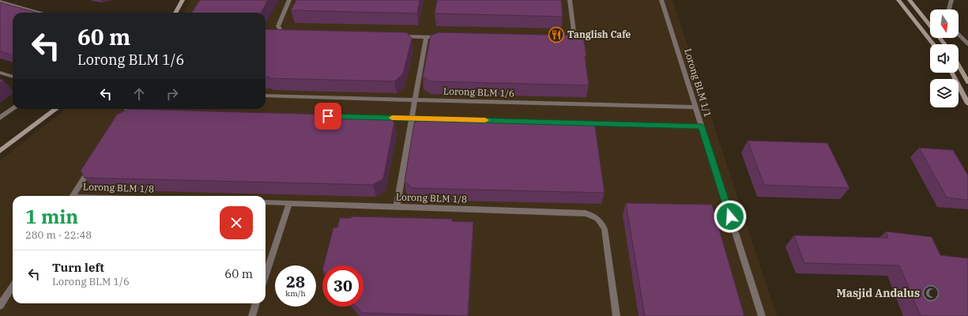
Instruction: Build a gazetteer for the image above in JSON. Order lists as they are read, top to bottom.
{
  "streets": {
    "street": ["Lorong BLM 1/1", "Lorong BLM 1/6", "Lorong BLM 1/8"]
  },
  "crossings": [
    ["Lorong BLM 1/1", "Lorong BLM 1/6"]
  ],
  "places": {
    "restaurant": ["Tanglish Cafe"],
    "mosque": ["Masjid Andalus"]
  },
  "north": "bottom",
  "page": {
    "turn": ["60 m", "Lorong BLM 1/6"],
    "heading": ["1 min", "280 m · 22:48"],
    "list": [
      {
        "name": "Turn left",
        "note": "Lorong BLM 1/6",
        "value": "60 m"
      }
    ],
    "speed": "28 km/h",
    "limit": "30"
  }
}
